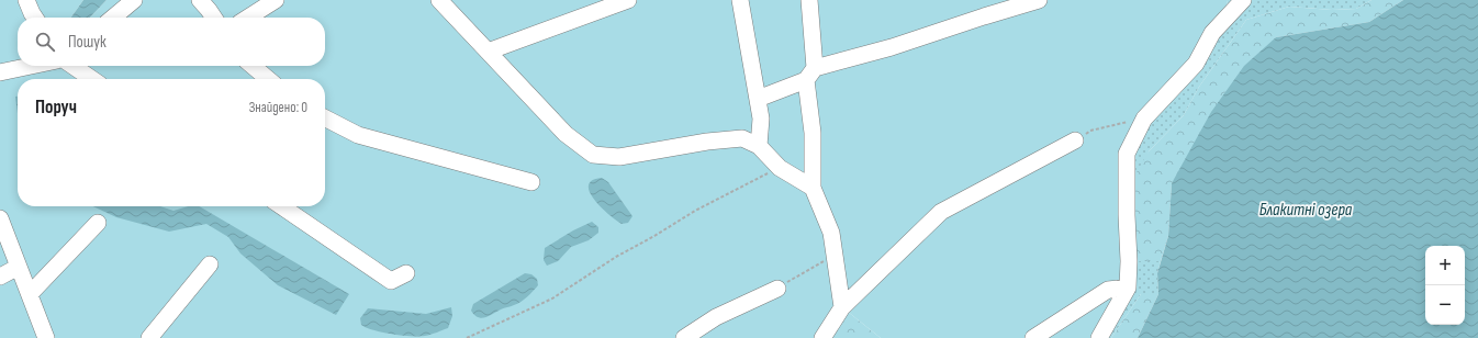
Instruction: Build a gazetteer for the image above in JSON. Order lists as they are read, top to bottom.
{
  "water": ["Блакитні озера"],
  "page": {
    "search": "Пошук",
    "heading": ["Поруч", "Знайдено: 0"],
    "map_buttons": ["+", "−"]
  }
}
